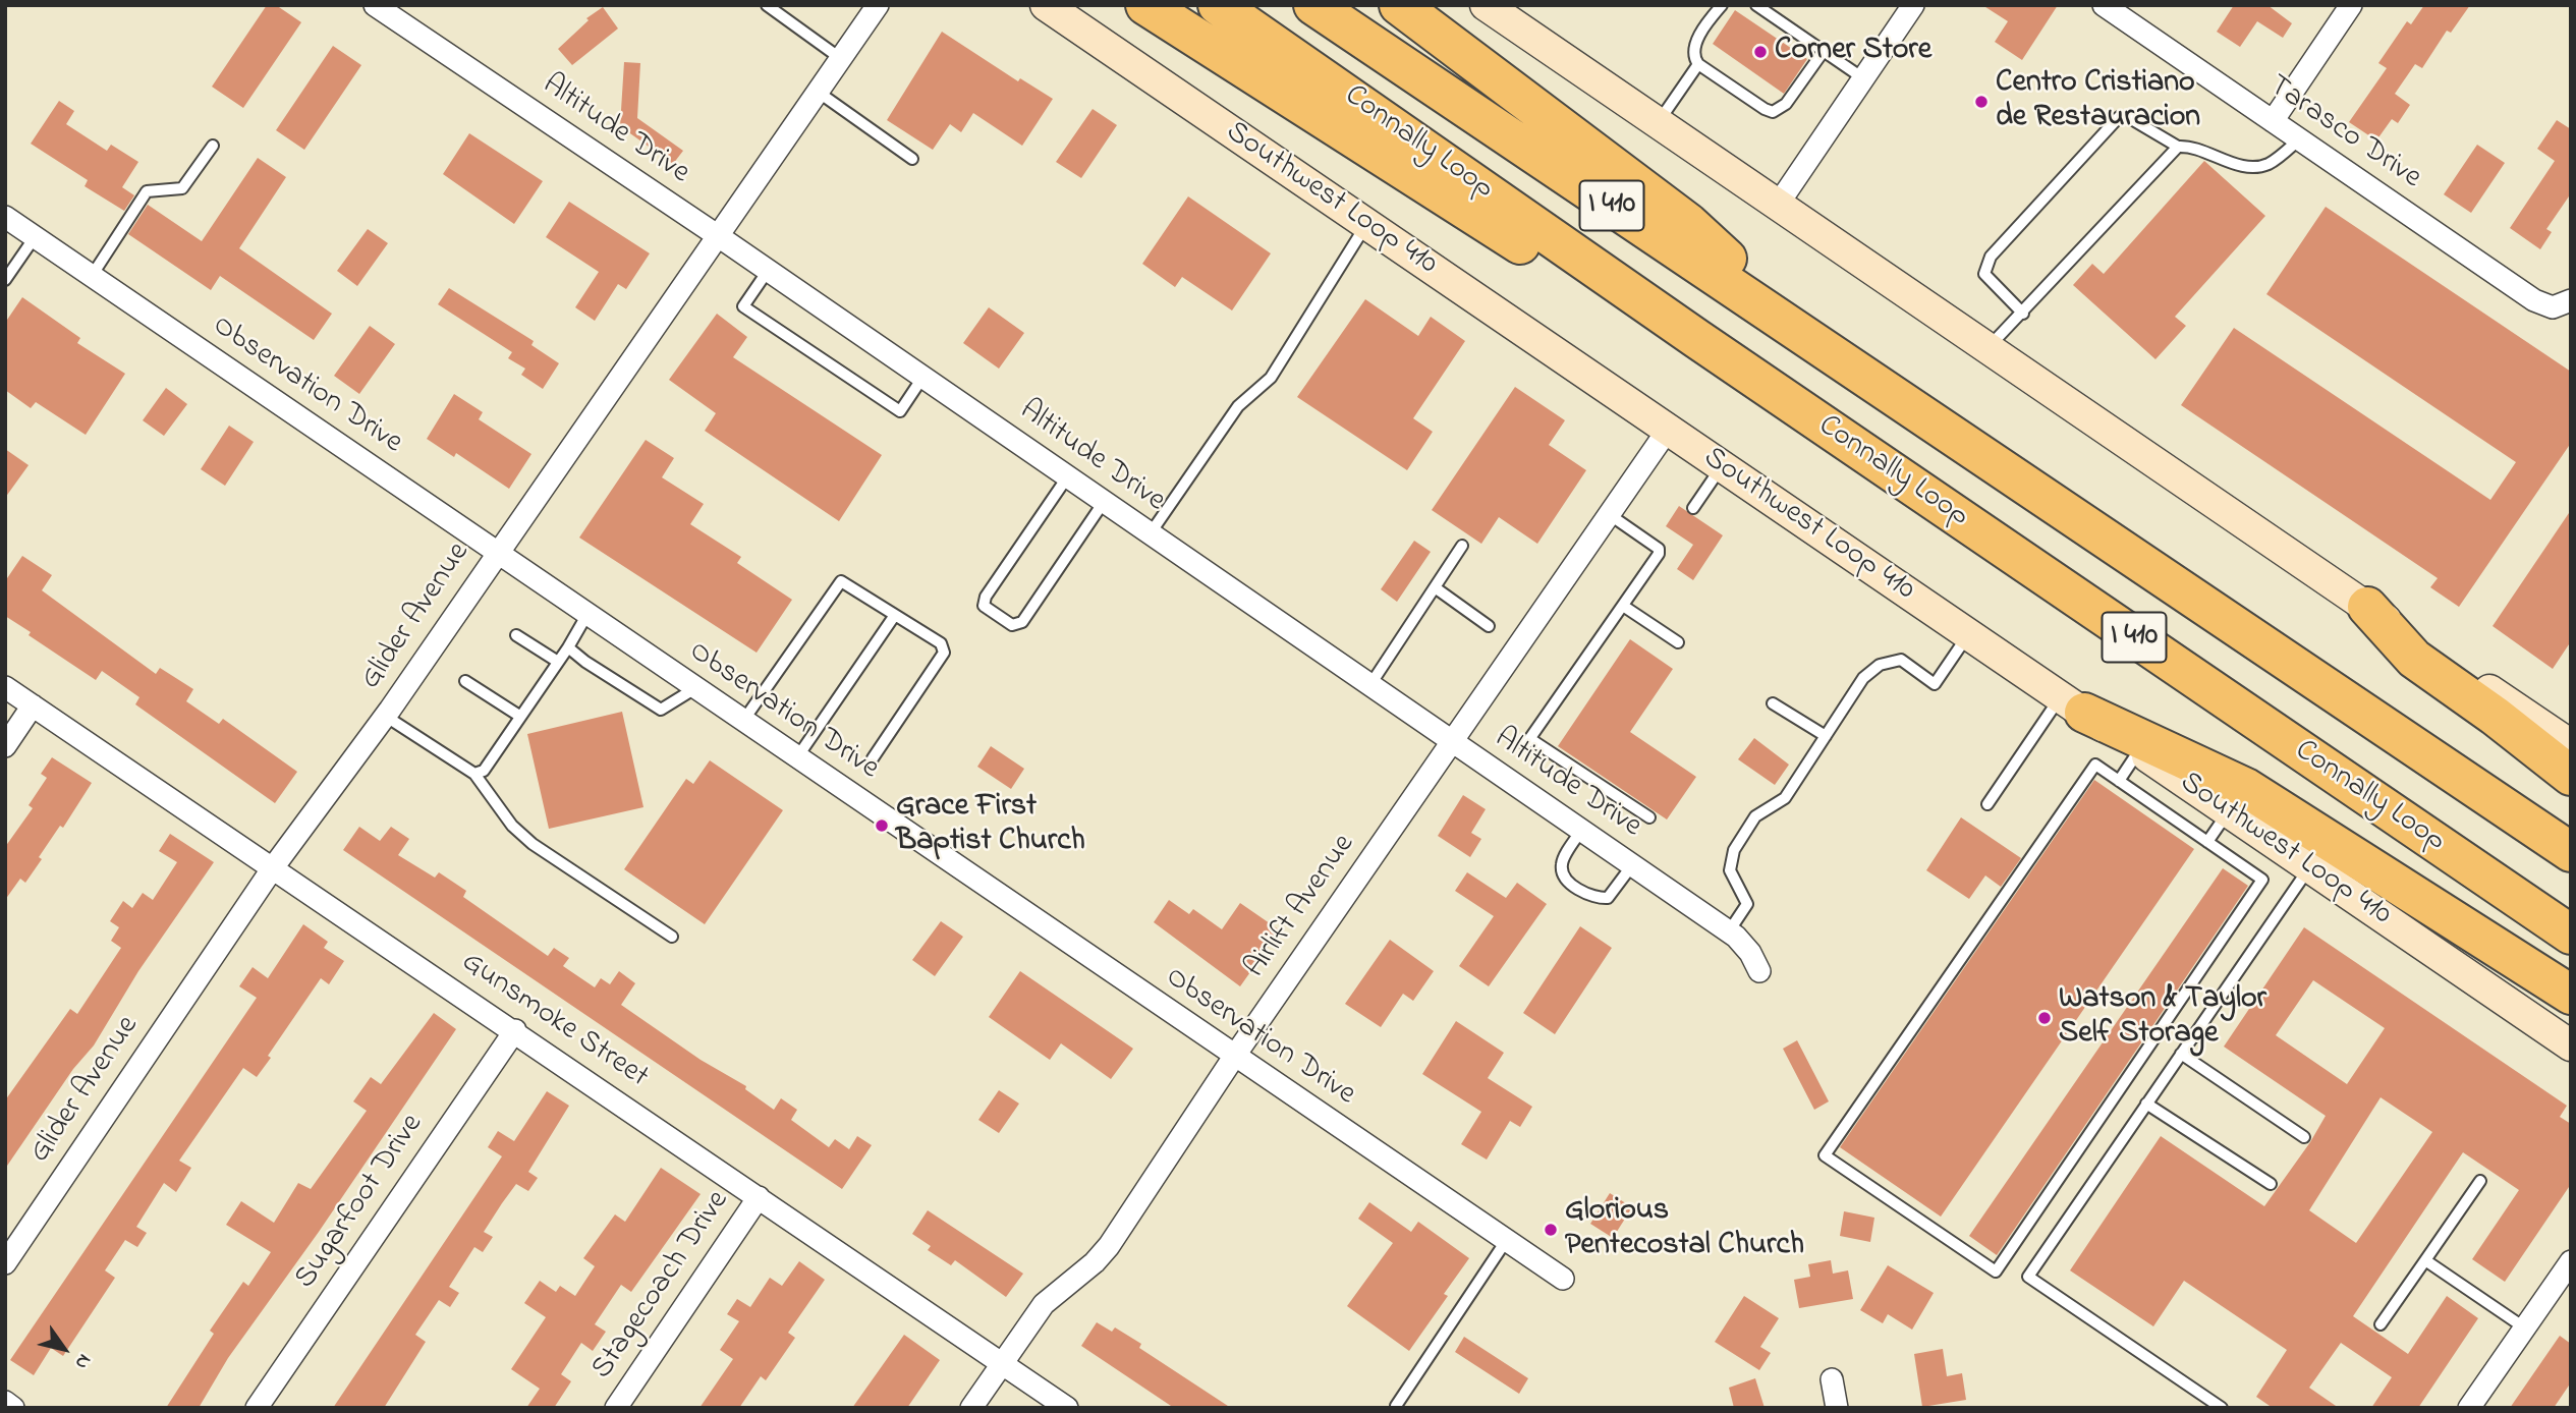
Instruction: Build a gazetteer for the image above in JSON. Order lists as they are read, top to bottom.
{
  "streets": {
    "highway": ["Connally Loop", "I 410"],
    "main road": ["Southwest Loop 410"],
    "street": [
      "Altitude Drive",
      "Tarasco Drive",
      "Observation Drive",
      "Glider Avenue",
      "Airlift Avenue",
      "Gunsmoke Street",
      "Sugarfoot Drive",
      "Stagecoach Drive"
    ]
  },
  "crossings": [
    ["Altitude Drive", "Glider Avenue"],
    ["Altitude Drive", "Airlift Avenue"],
    ["Southwest Loop 410", "Airlift Avenue"],
    ["Observation Drive", "Glider Avenue"],
    ["Observation Drive", "Airlift Avenue"],
    ["Glider Avenue", "Gunsmoke Street"],
    ["Airlift Avenue", "Gunsmoke Street"],
    ["Gunsmoke Street", "Sugarfoot Drive"],
    ["Gunsmoke Street", "Stagecoach Drive"]
  ],
  "places": [
    "Corner Store",
    "Centro Cristiano de Restauracion",
    "Grace First Baptist Church",
    "Watson & Taylor Self Storage",
    "Glorious Pentecostal Church"
  ],
  "north": "bottom right"
}
